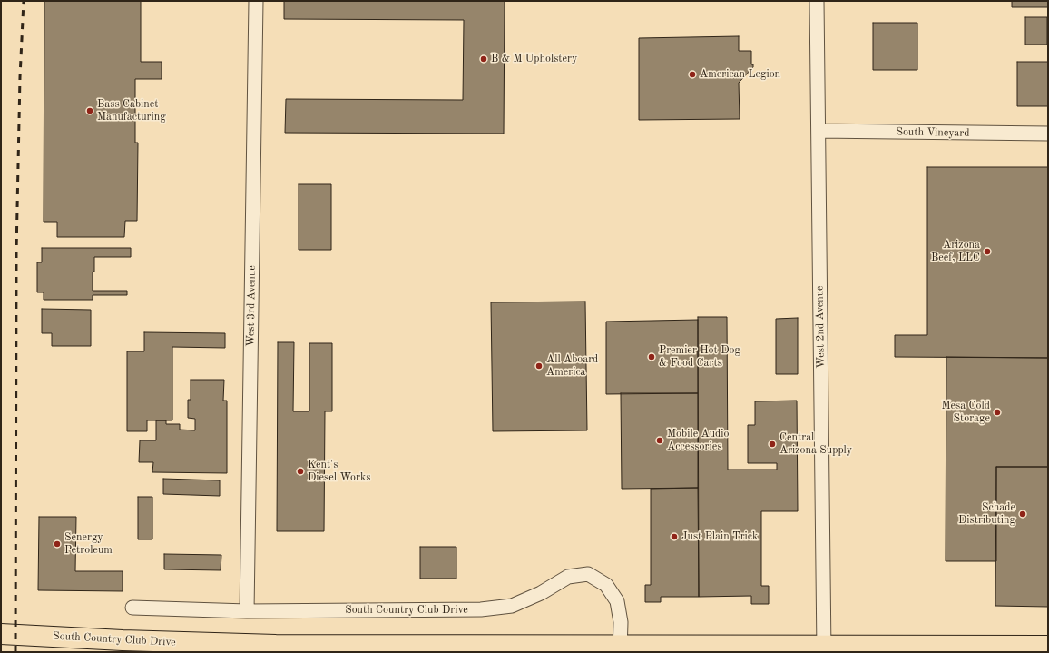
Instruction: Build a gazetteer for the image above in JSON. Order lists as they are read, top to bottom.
{
  "streets": {
    "main road": ["South Country Club Drive"],
    "street": ["South Vineyard", "West 3rd Avenue", "West 2nd Avenue"]
  },
  "crossings": [
    ["South Vineyard", "West 2nd Avenue"],
    ["West 3rd Avenue", "South Country Club Drive"],
    ["West 2nd Avenue", "South Country Club Drive"]
  ],
  "places": [
    "B & M Upholstery",
    "American Legion",
    "Bass Cabinet Manufacturing",
    "Arizona Beef, LLC",
    "Premier Hot Dog & Food Carts",
    "All Aboard America",
    "Mesa Cold Storage",
    "Mobile Audio Accessories",
    "Central Arizona Supply",
    "Kent's Diesel Works",
    "Schade Distributing",
    "Just Plain Trick",
    "Senergy Petroleum"
  ]
}
